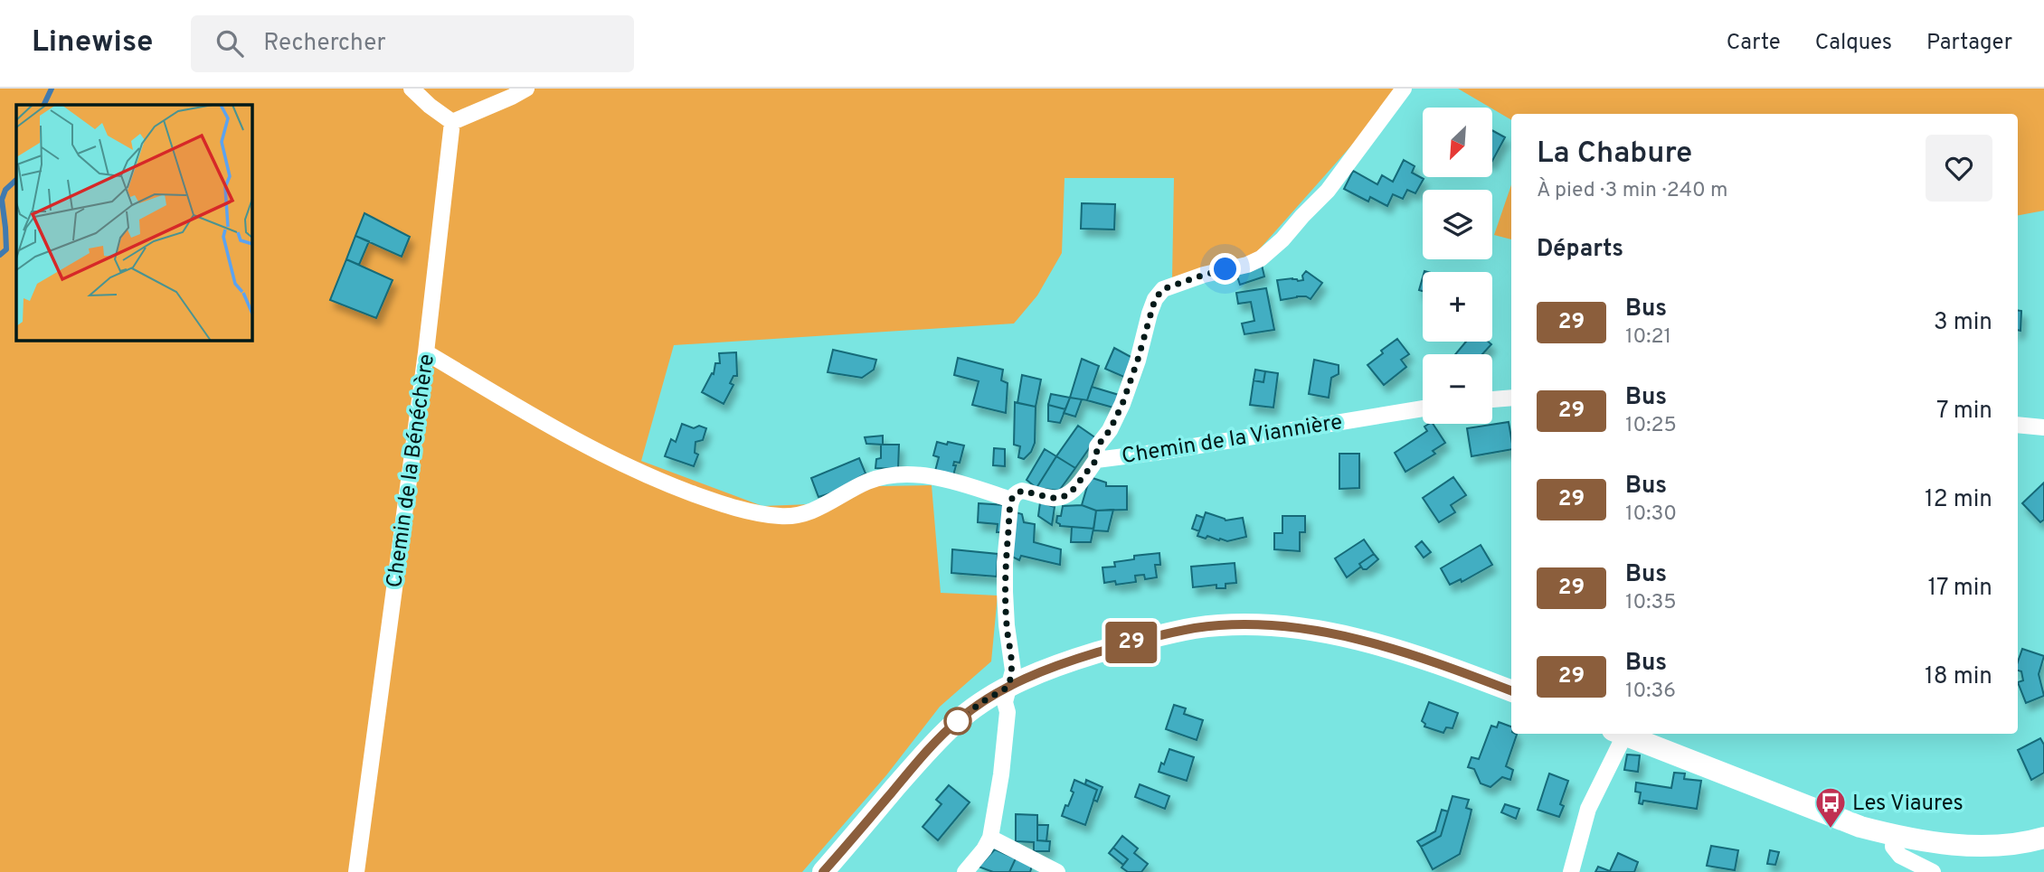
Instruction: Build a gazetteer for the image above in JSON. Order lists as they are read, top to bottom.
{
  "streets": {
    "street": ["Chemin de la Viannière", "Chemin de la Bénéchère"]
  },
  "places": {
    "bus stop": ["Les Viaures"]
  },
  "lines": ["bus line 29"],
  "north": "bottom left",
  "page": {
    "header": "Linewise",
    "search": "Rechercher",
    "nav": ["Carte", "Calques", "Partager"],
    "on_map": "29",
    "map_buttons": ["+", "−"],
    "heading": [
      ["La Chabure", "À pied · 3 min · 240 m"],
      "Départs"
    ],
    "list": [
      {
        "mark": "29",
        "name": "Bus",
        "note": "10:21",
        "value": "3 min"
      },
      {
        "mark": "29",
        "name": "Bus",
        "note": "10:25",
        "value": "7 min"
      },
      {
        "mark": "29",
        "name": "Bus",
        "note": "10:30",
        "value": "12 min"
      },
      {
        "mark": "29",
        "name": "Bus",
        "note": "10:35",
        "value": "17 min"
      },
      {
        "mark": "29",
        "name": "Bus",
        "note": "10:36",
        "value": "18 min"
      }
    ]
  }
}
